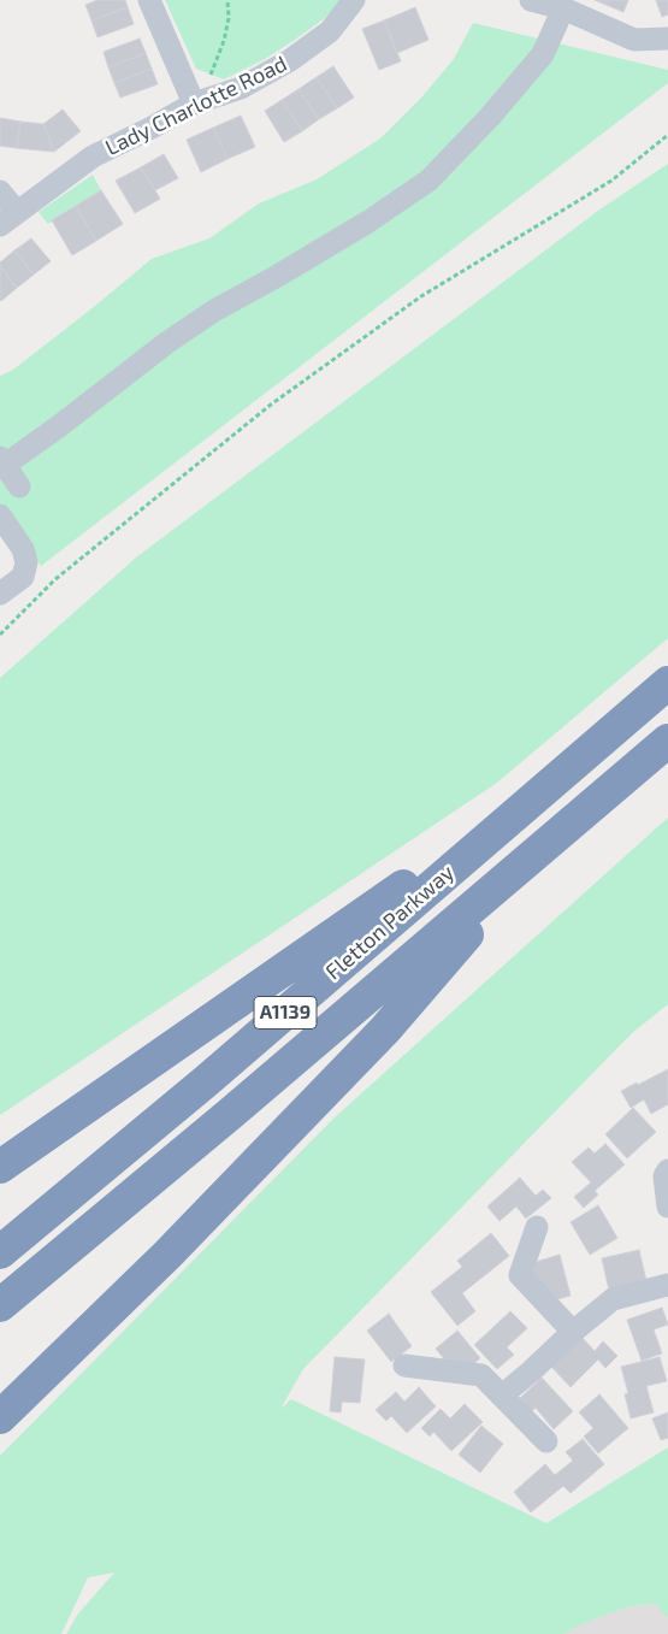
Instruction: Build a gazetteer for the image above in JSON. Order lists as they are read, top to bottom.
{
  "streets": {
    "highway": ["Fletton Parkway", "A1139"],
    "street": ["Lady Charlotte Road"]
  }
}
